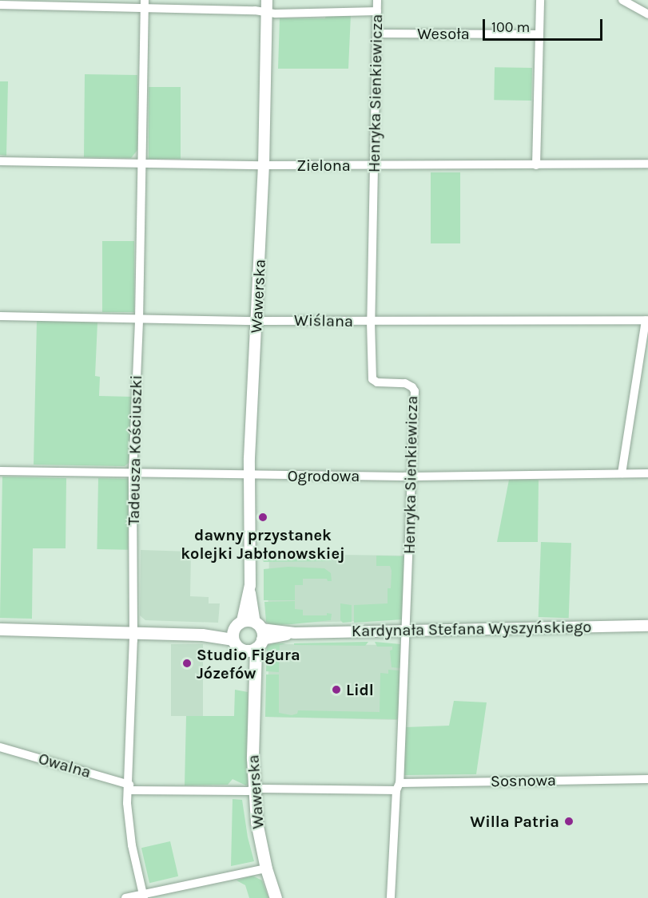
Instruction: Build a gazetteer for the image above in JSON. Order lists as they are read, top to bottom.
{
  "streets": {
    "main road": ["Wawerska"],
    "street": [
      "Wesoła",
      "Henryka Sienkiewicza",
      "Zielona",
      "Wiślana",
      "Tadeusza Kościuszki",
      "Ogrodowa",
      "Kardynała Stefana Wyszyńskiego",
      "Owalna",
      "Sosnowa"
    ]
  },
  "crossings": [
    ["Wesoła", "Henryka Sienkiewicza"],
    ["Henryka Sienkiewicza", "Zielona"],
    ["Henryka Sienkiewicza", "Wiślana"],
    ["Henryka Sienkiewicza", "Ogrodowa"],
    ["Henryka Sienkiewicza", "Kardynała Stefana Wyszyńskiego"],
    ["Henryka Sienkiewicza", "Sosnowa"],
    ["Zielona", "Wawerska"],
    ["Zielona", "Tadeusza Kościuszki"],
    ["Wawerska", "Wiślana"],
    ["Wawerska", "Ogrodowa"],
    ["Wawerska", "Kardynała Stefana Wyszyńskiego"],
    ["Wawerska", "Owalna"],
    ["Wawerska", "Sosnowa"],
    ["Wiślana", "Tadeusza Kościuszki"],
    ["Tadeusza Kościuszki", "Ogrodowa"],
    ["Tadeusza Kościuszki", "Owalna"],
    ["Owalna", "Sosnowa"]
  ],
  "places": [
    "dawny przystanek kolejki Jabłonowskiej",
    "Studio Figura Józefów",
    "Lidl",
    "Willa Patria"
  ],
  "scale_bar": "100 m"
}
